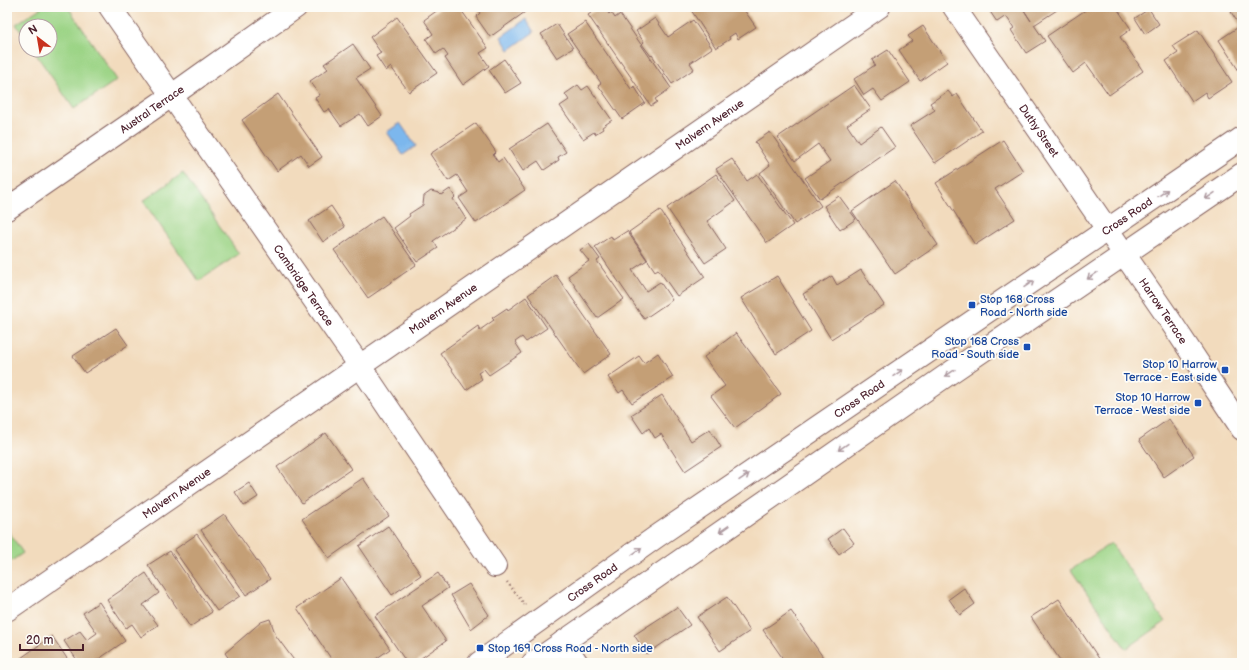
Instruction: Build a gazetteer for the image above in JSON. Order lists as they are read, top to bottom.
{
  "streets": {
    "main road": [
      "Austral Terrace",
      "Malvern Avenue",
      "Duthy Street",
      "Cross Road",
      "Cambridge Terrace",
      "Harrow Terrace"
    ]
  },
  "crossings": [
    ["Austral Terrace", "Cambridge Terrace"],
    ["Malvern Avenue", "Cambridge Terrace"],
    ["Duthy Street", "Cross Road"],
    ["Duthy Street", "Harrow Terrace"]
  ],
  "places": {
    "transit": [
      "Stop 168 Cross Road - North side",
      "Stop 168 Cross Road - South side",
      "Stop 10 Harrow Terrace - East side",
      "Stop 10 Harrow Terrace - West side",
      "Stop 169 Cross Road - North side"
    ]
  },
  "scale_bar": "20 m",
  "north": "top left"
}
